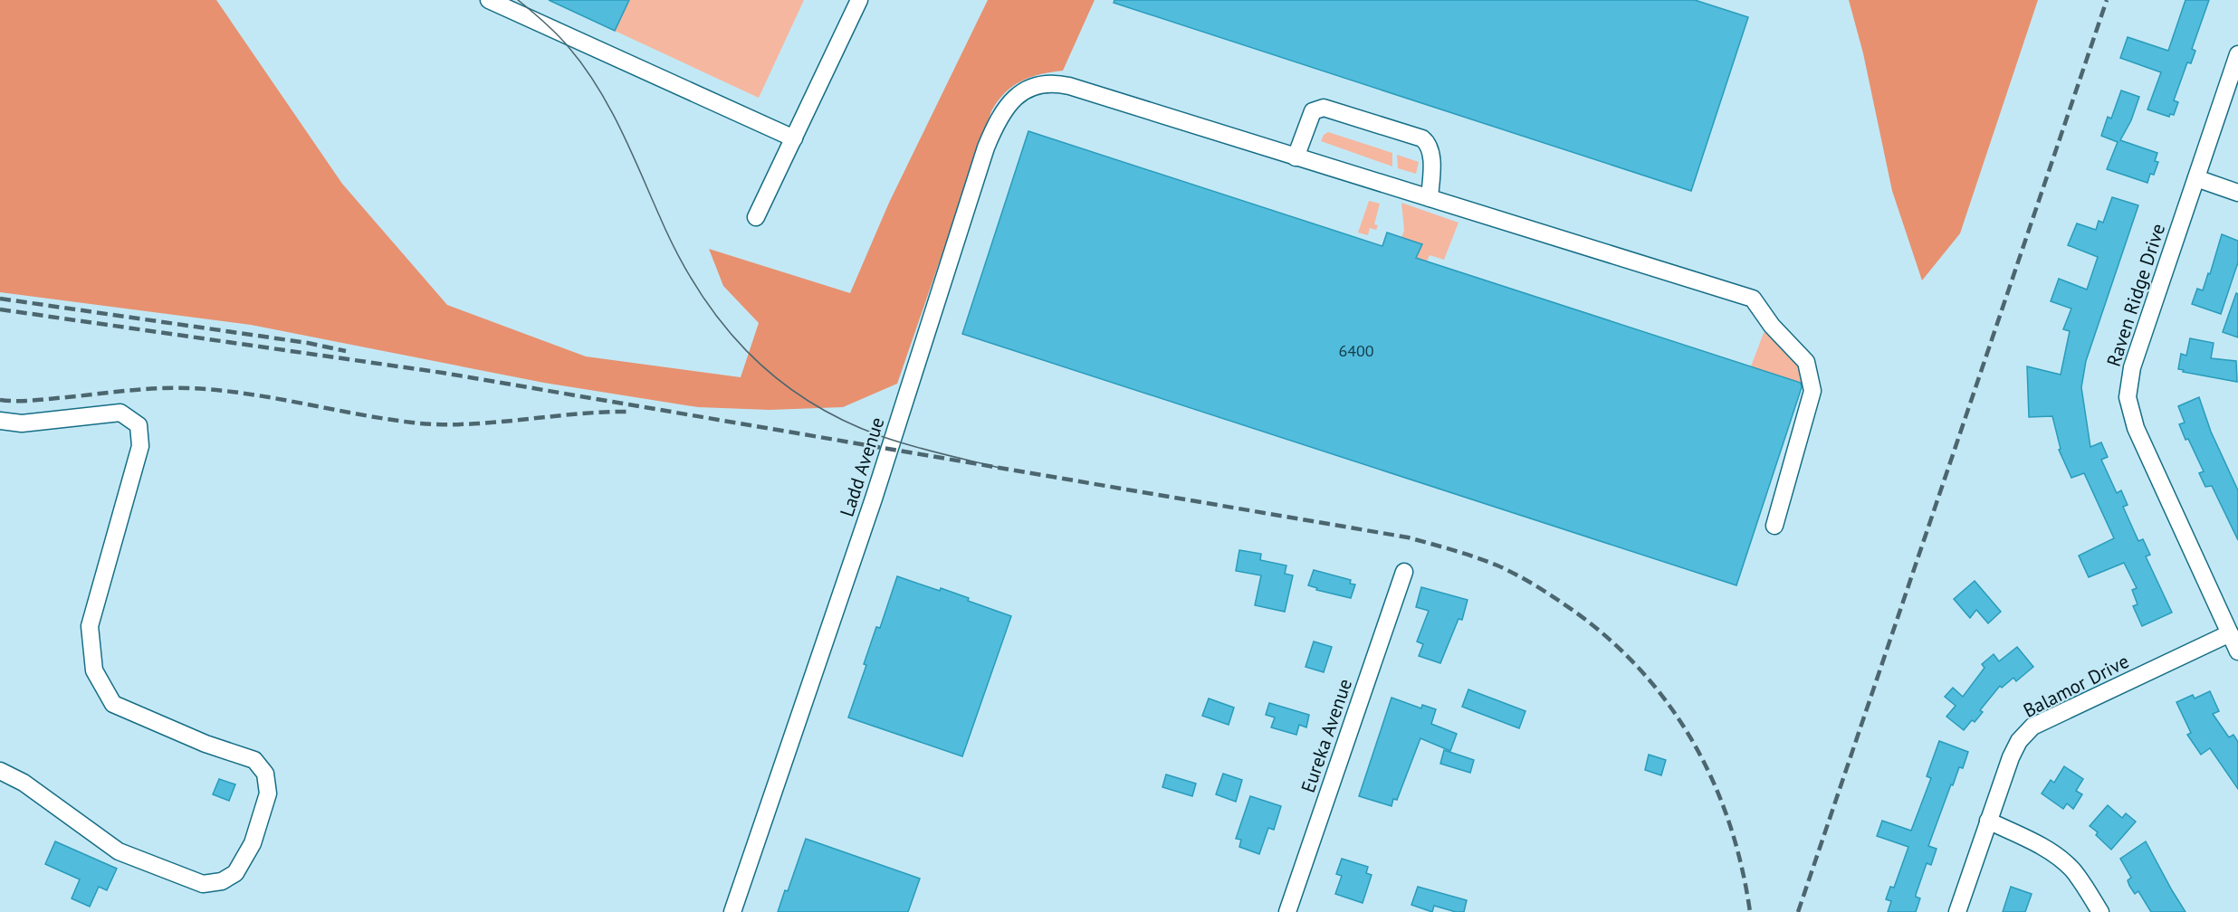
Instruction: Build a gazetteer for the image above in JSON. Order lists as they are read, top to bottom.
{
  "streets": {
    "street": [
      "Raven Ridge Drive",
      "Ladd Avenue",
      "Balamor Drive",
      "Eureka Avenue"
    ]
  },
  "crossings": [
    ["Raven Ridge Drive", "Balamor Drive"]
  ],
  "house_numbers": ["6400"]
}
